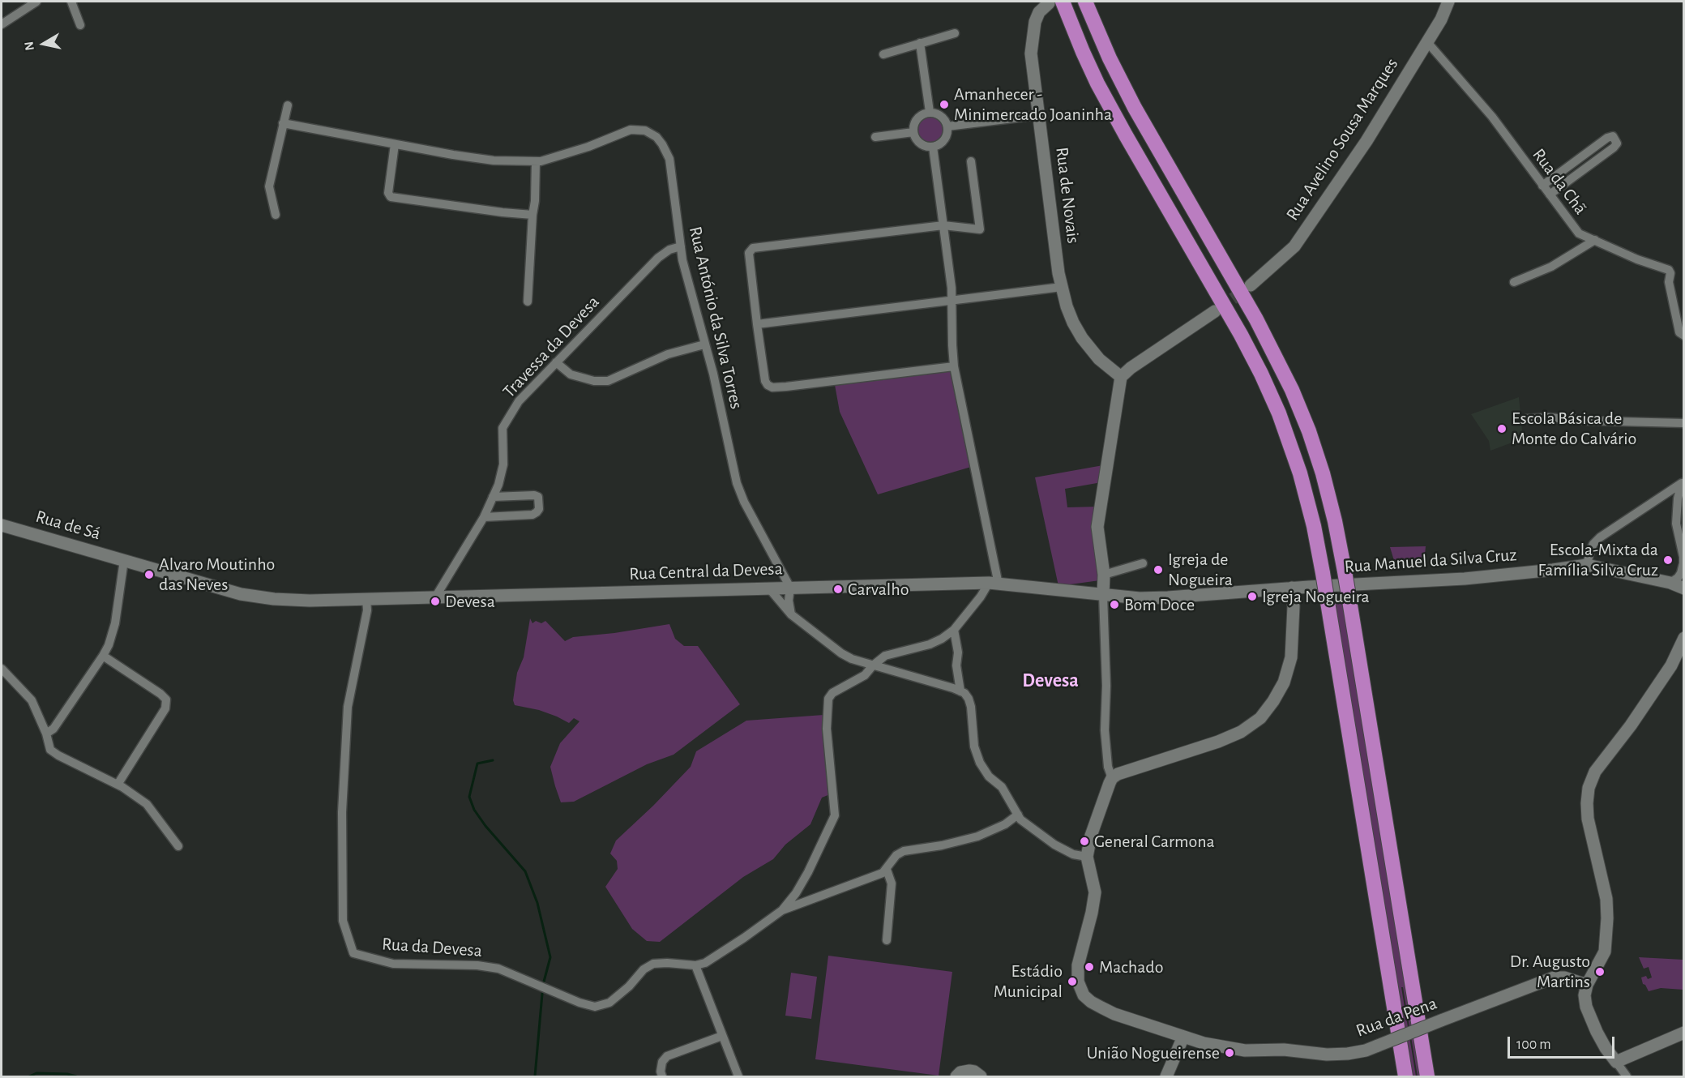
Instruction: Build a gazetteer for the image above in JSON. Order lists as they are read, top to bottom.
{
  "streets": {
    "street": [
      "Rua Avelino Sousa Marques",
      "Rua da Chã",
      "Rua de Novais",
      "Rua António da Silva Torres",
      "Travessa da Devesa",
      "Rua de Sá",
      "Rua Manuel da Silva Cruz",
      "Rua Central da Devesa",
      "Rua da Devesa",
      "Rua da Pena"
    ]
  },
  "crossings": [
    ["Rua Avelino Sousa Marques", "Rua da Chã"],
    ["Rua António da Silva Torres", "Travessa da Devesa"],
    ["Rua António da Silva Torres", "Rua Central da Devesa"],
    ["Travessa da Devesa", "Rua Central da Devesa"],
    ["Rua de Sá", "Rua Central da Devesa"],
    ["Rua Manuel da Silva Cruz", "Rua Central da Devesa"],
    ["Rua Central da Devesa", "Rua da Devesa"]
  ],
  "districts": ["Devesa"],
  "places": [
    "Amanhecer - Minimercado Joaninha",
    "Escola Básica de Monte do Calvário",
    "Escola-Mixta da Família Silva Cruz",
    "Igreja de Nogueira",
    "Alvaro Moutinho das Neves",
    "Carvalho",
    "Igreja Nogueira",
    "Devesa",
    "Bom Doce",
    "General Carmona",
    "Machado",
    "Dr. Augusto Martins",
    "Estádio Municipal",
    "União Nogueirense"
  ],
  "scale_bar": "100 m",
  "north": "left"
}
